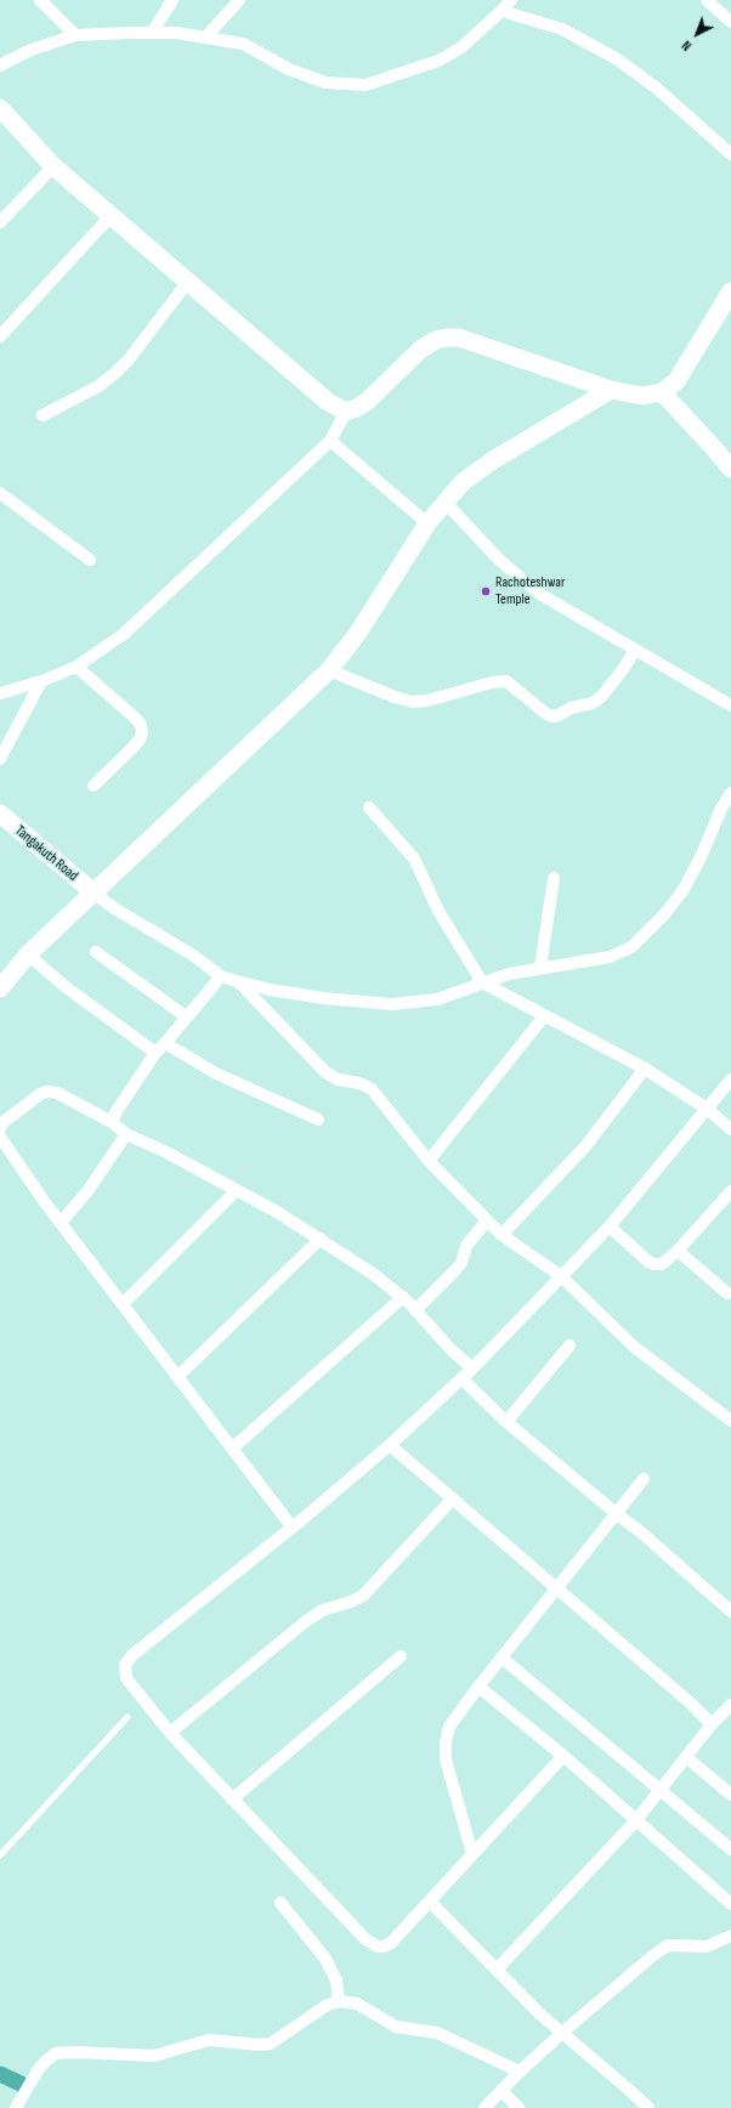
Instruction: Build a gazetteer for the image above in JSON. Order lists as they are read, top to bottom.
{
  "streets": {
    "street": ["Tangakuth Road"]
  },
  "places": ["Rachoteshwar Temple"],
  "north": "bottom left"
}
